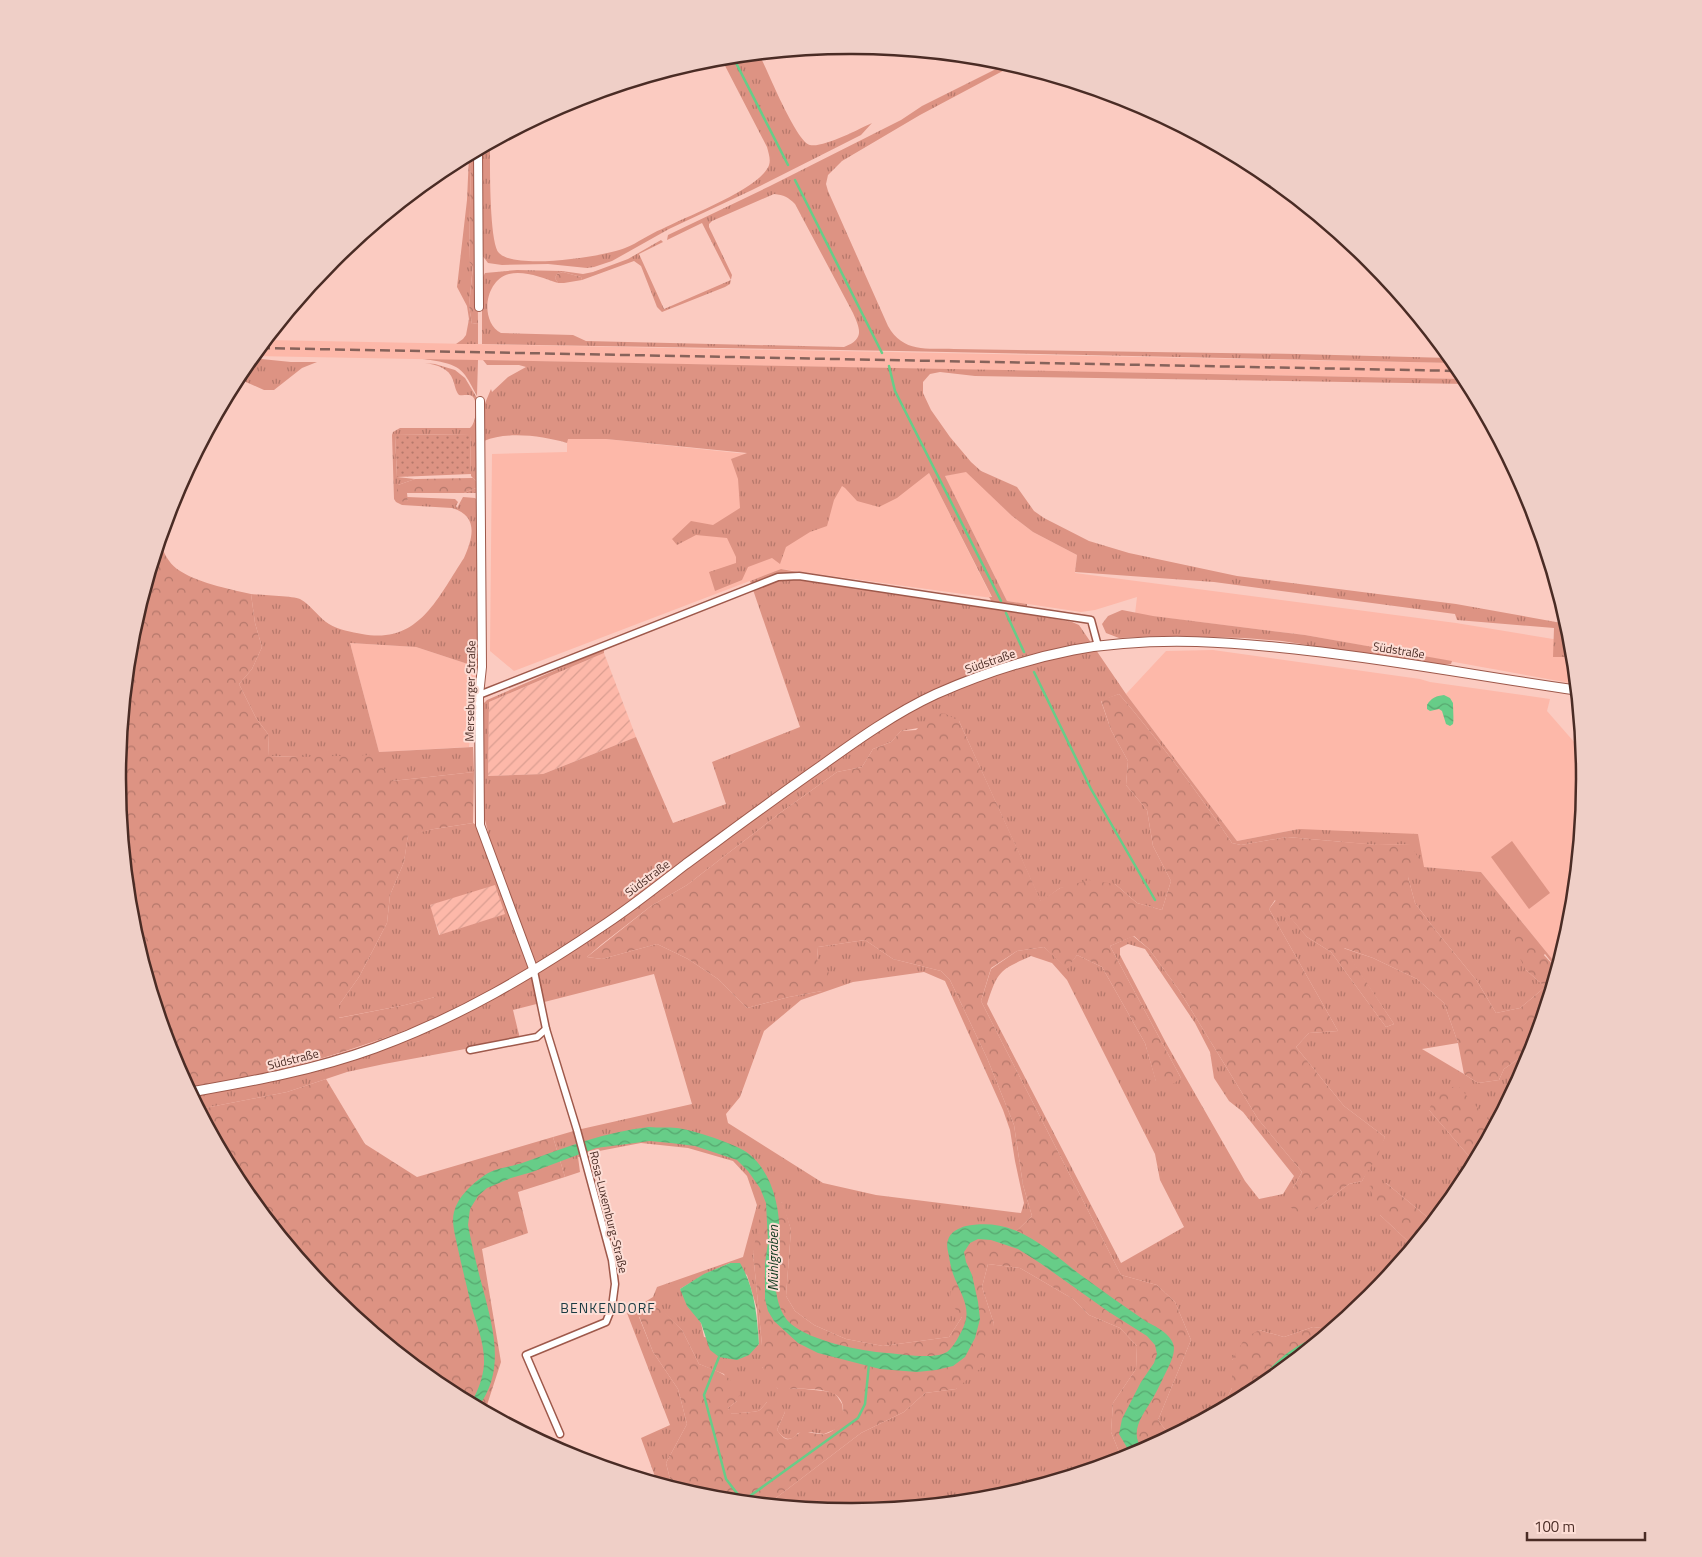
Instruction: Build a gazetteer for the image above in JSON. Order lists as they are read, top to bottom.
{
  "streets": {
    "main road": ["Südstraße"],
    "street": ["Merseburger Straße", "Rosa-Luxemburg-Straße"]
  },
  "crossings": [
    ["Südstraße", "Merseburger Straße"],
    ["Südstraße", "Rosa-Luxemburg-Straße"],
    ["Merseburger Straße", "Rosa-Luxemburg-Straße"]
  ],
  "districts": ["BENKENDORF"],
  "water": ["Mühlgraben"],
  "scale_bar": "100 m"
}
